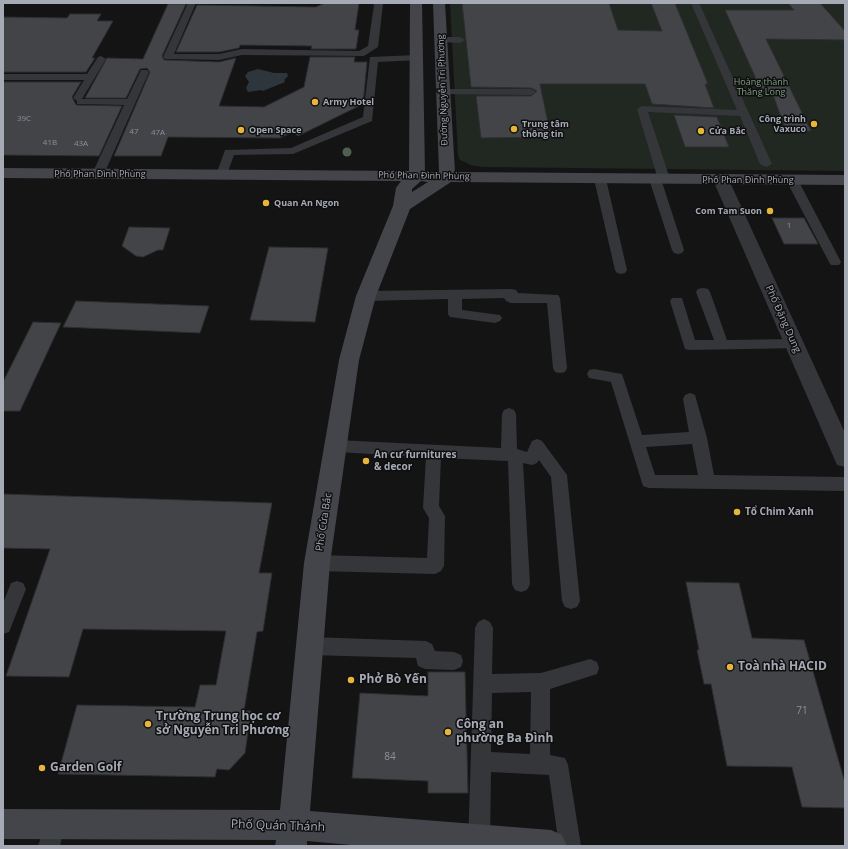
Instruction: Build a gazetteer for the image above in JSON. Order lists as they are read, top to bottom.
{
  "streets": {
    "street": [
      "Đường Nguyễn Tri Phương",
      "Phố Phan Đình Phùng",
      "Phố Đặng Dung",
      "Phố Cửa Bắc",
      "Phố Quán Thánh"
    ]
  },
  "crossings": [
    ["Đường Nguyễn Tri Phương", "Phố Phan Đình Phùng"],
    ["Phố Phan Đình Phùng", "Phố Đặng Dung"],
    ["Phố Phan Đình Phùng", "Phố Cửa Bắc"],
    ["Phố Cửa Bắc", "Phố Quán Thánh"]
  ],
  "parks": ["Hoàng thành Thăng Long"],
  "places": [
    "Army Hotel",
    "Công trình Vaxuco",
    "Trung tâm thông tin",
    "Open Space",
    "Cửa Bắc",
    "Quan An Ngon",
    "Com Tam Suon",
    "An cư furnitures & decor",
    "Tổ Chim Xanh",
    "Toà nhà HACID",
    "Phở Bò Yến",
    "Trường Trung học cơ sở Nguyễn Tri Phương",
    "Công an phường Ba Đình",
    "Garden Golf"
  ],
  "house_numbers": [
    "39C",
    "47",
    "47A",
    "41B",
    "43A",
    "1",
    "71",
    "84"
  ]
}
